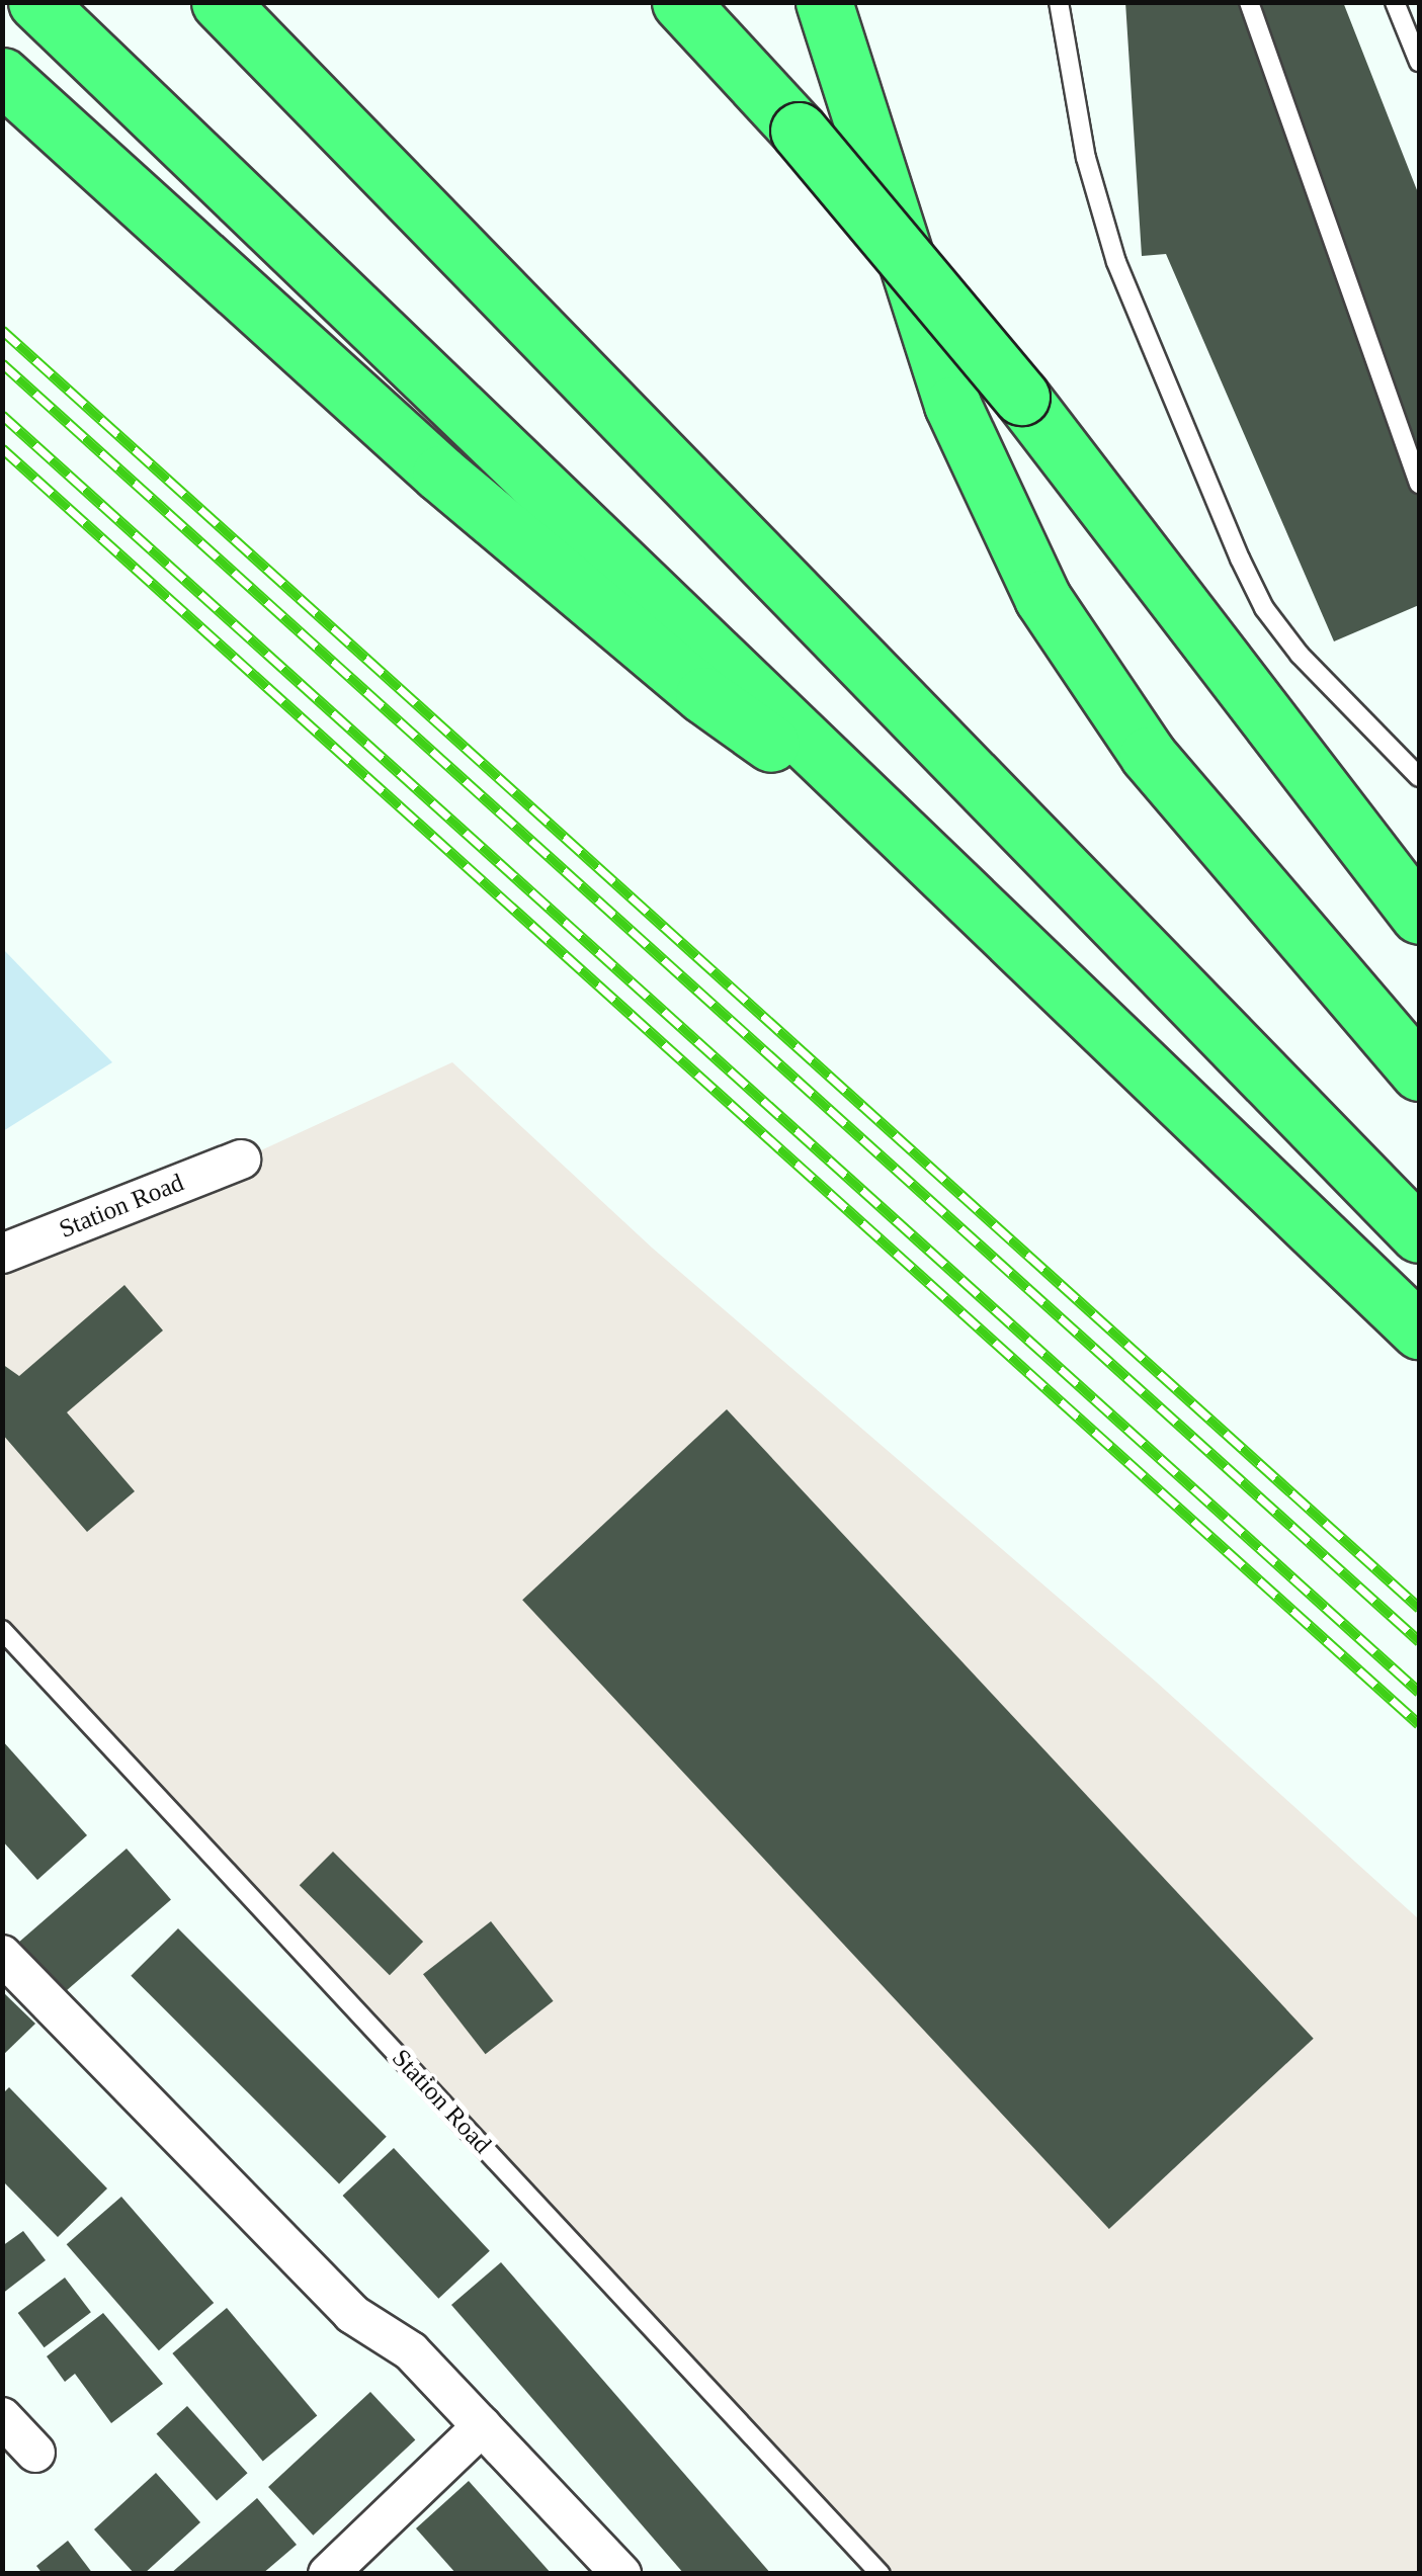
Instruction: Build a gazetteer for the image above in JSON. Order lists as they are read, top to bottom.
{
  "streets": {
    "street": ["Station Road"]
  }
}
